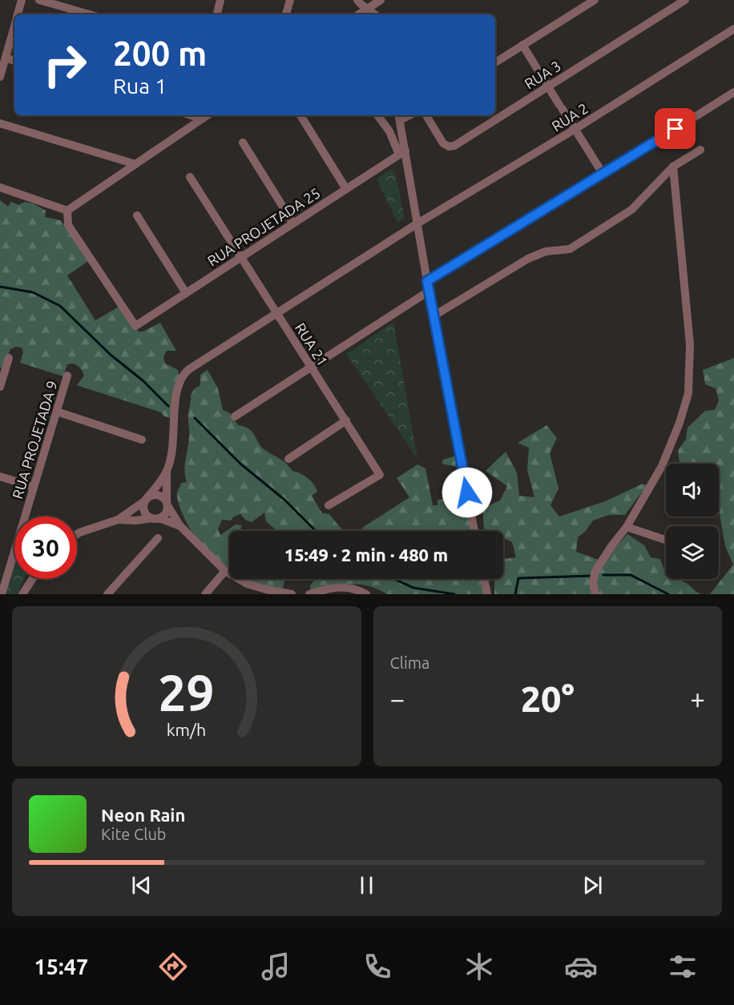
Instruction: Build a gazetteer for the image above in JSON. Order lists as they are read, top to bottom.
{
  "streets": {
    "street": [
      "RUA 3",
      "RUA 2",
      "RUA PROJETADA 25",
      "RUA 21",
      "RUA PROJETADA 9"
    ]
  },
  "crossings": [
    ["RUA 2", "RUA 21"],
    ["RUA PROJETADA 25", "RUA 21"]
  ],
  "page": {
    "turn": ["200 m", "Rua 1"],
    "limit": "30",
    "trip": "15:49 · 2 min · 480 m",
    "tile": "Clima",
    "heat": ["−", "20°", "+"],
    "song": ["Neon Rain", "Kite Club"],
    "tabs": "15:47",
    "gauge": ["29", "km/h"]
  }
}
